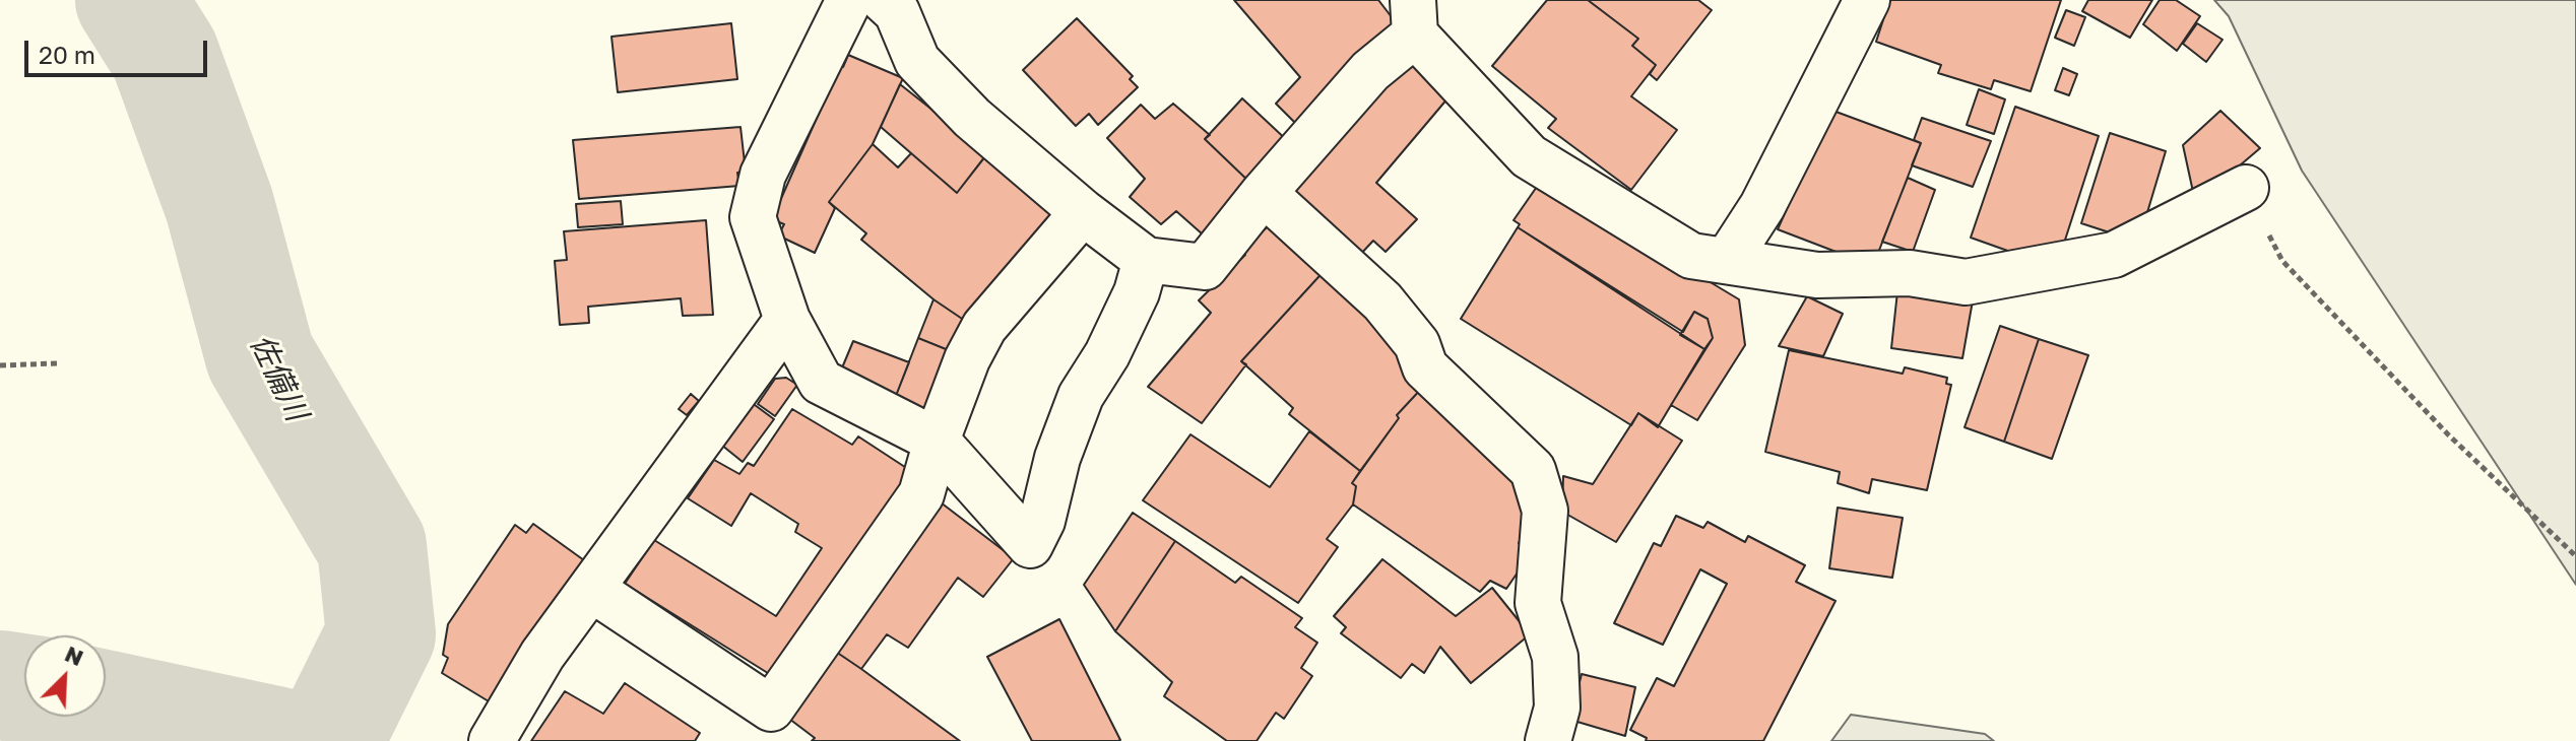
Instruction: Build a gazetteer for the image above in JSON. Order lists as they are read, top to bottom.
{
  "water": ["佐備川"],
  "scale_bar": "20 m",
  "north": "top right"
}
